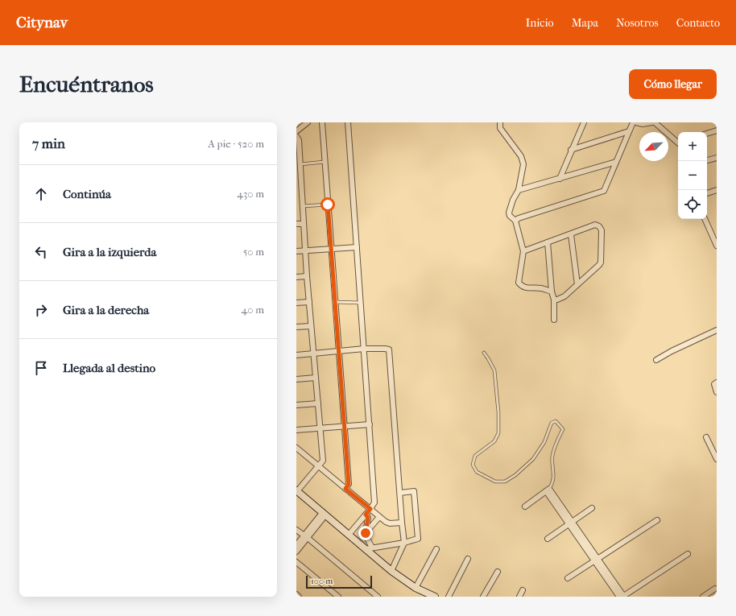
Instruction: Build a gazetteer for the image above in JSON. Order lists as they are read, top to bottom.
{
  "scale_bar": "100 m",
  "north": "bottom left",
  "page": {
    "header": "Citynav",
    "nav": [
      "Inicio",
      "Mapa",
      "Nosotros",
      "Contacto"
    ],
    "buttons": "Cómo llegar",
    "title": "Encuéntranos",
    "heading": ["7 min", "A pie · 520 m"],
    "map_buttons": ["+", "−"],
    "list": [
      ["Continúa", "430 m"],
      ["Gira a la izquierda", "50 m"],
      ["Gira a la derecha", "40 m"],
      "Llegada al destino"
    ],
    "scale": "100 m"
  }
}
